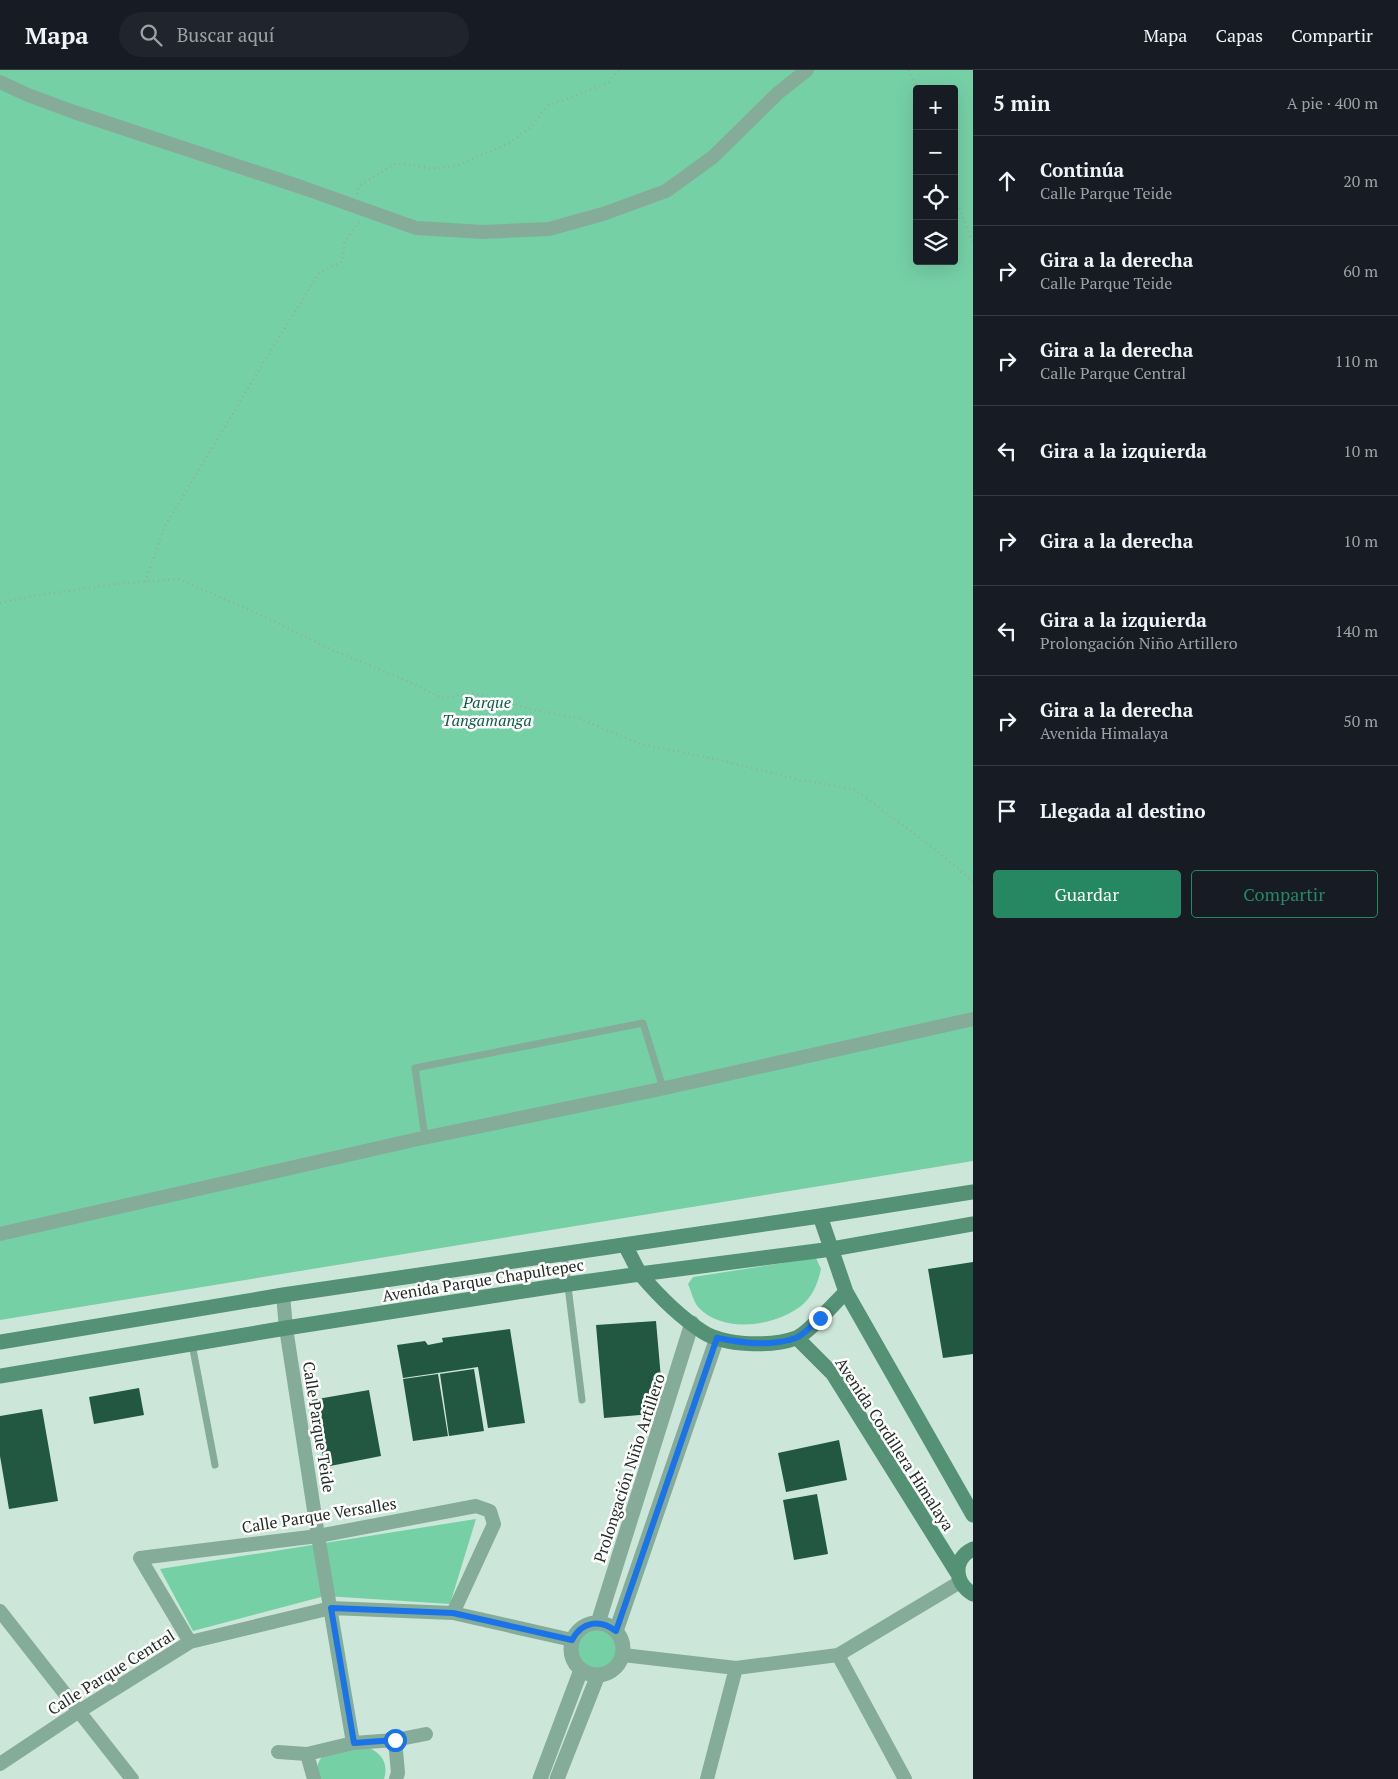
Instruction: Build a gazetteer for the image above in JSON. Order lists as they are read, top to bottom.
{
  "streets": {
    "main road": ["Avenida Parque Chapultepec", "Avenida Cordillera Himalaya"],
    "street": [
      "Calle Parque Teide",
      "Prolongación Niño Artillero",
      "Calle Parque Versalles",
      "Calle Parque Central"
    ]
  },
  "crossings": [
    ["Avenida Parque Chapultepec", "Calle Parque Teide"],
    ["Avenida Parque Chapultepec", "Avenida Cordillera Himalaya"],
    ["Calle Parque Teide", "Calle Parque Versalles"],
    ["Calle Parque Teide", "Calle Parque Central"],
    ["Prolongación Niño Artillero", "Calle Parque Central"],
    ["Calle Parque Versalles", "Calle Parque Central"]
  ],
  "parks": ["Parque Tangamanga"],
  "page": {
    "header": "Mapa",
    "search": "Buscar aquí",
    "nav": ["Mapa", "Capas", "Compartir"],
    "heading": ["5 min", "A pie · 400 m"],
    "map_buttons": ["+", "−"],
    "list": [
      ["Continúa", "Calle Parque Teide", "20 m"],
      ["Gira a la derecha", "Calle Parque Teide", "60 m"],
      ["Gira a la derecha", "Calle Parque Central", "110 m"],
      ["Gira a la izquierda", "10 m"],
      ["Gira a la derecha", "10 m"],
      ["Gira a la izquierda", "Prolongación Niño Artillero", "140 m"],
      ["Gira a la derecha", "Avenida Himalaya", "50 m"],
      "Llegada al destino"
    ],
    "buttons": ["Guardar", "Compartir"]
  }
}
